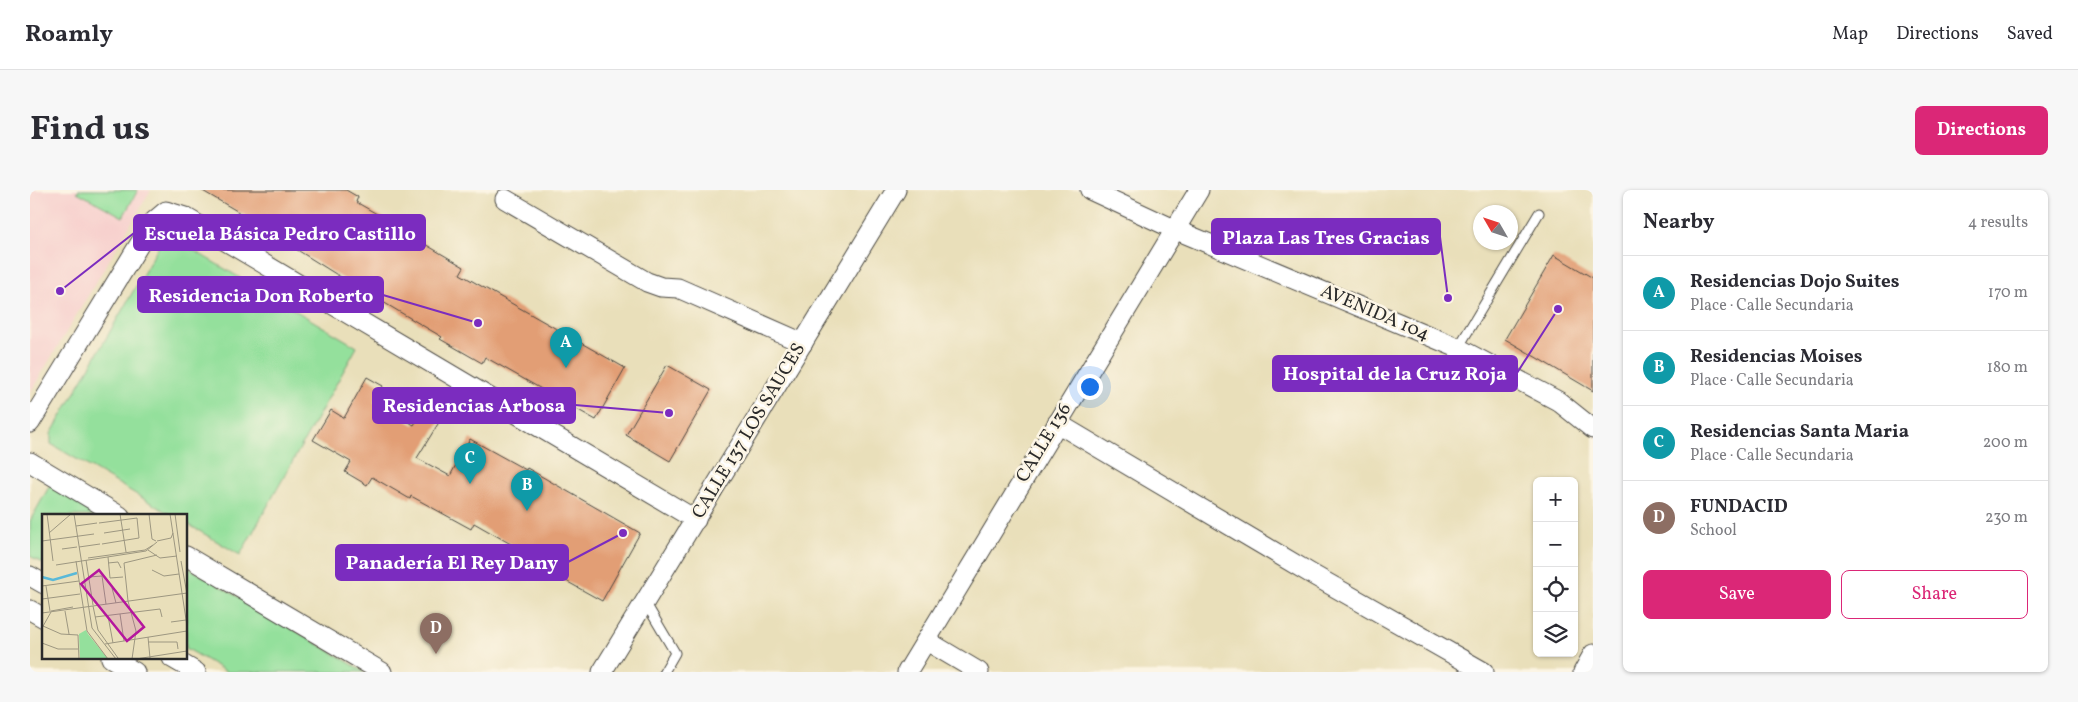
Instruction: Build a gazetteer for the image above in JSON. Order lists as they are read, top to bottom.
{
  "streets": {
    "street": ["AVENIDA 104", "CALLE 137 LOS SAUCES", "CALLE 136"]
  },
  "crossings": [
    ["AVENIDA 104", "CALLE 136"]
  ],
  "places": [
    "Escuela Básica Pedro Castillo",
    "Plaza Las Tres Gracias",
    "Hospital de la Cruz Roja",
    "Residencia Don Roberto",
    "Residencias Arbosa",
    "Panadería El Rey Dany"
  ],
  "north": "top left",
  "page": {
    "header": "Roamly",
    "nav": ["Map", "Directions", "Saved"],
    "title": "Find us",
    "buttons": [
      "Directions",
      ["Save", "Share"]
    ],
    "heading": ["Nearby", "4 results"],
    "list": [
      {
        "mark": "A",
        "name": "Residencias Dojo Suites",
        "note": "Place · Calle Secundaria",
        "value": "170 m"
      },
      {
        "mark": "B",
        "name": "Residencias Moises",
        "note": "Place · Calle Secundaria",
        "value": "180 m"
      },
      {
        "mark": "C",
        "name": "Residencias Santa Maria",
        "note": "Place · Calle Secundaria",
        "value": "200 m"
      },
      {
        "mark": "D",
        "name": "FUNDACID",
        "note": "School",
        "value": "230 m"
      }
    ],
    "pins": [
      "A",
      "C",
      "B",
      "D"
    ],
    "map_buttons": ["+", "−"]
  }
}
